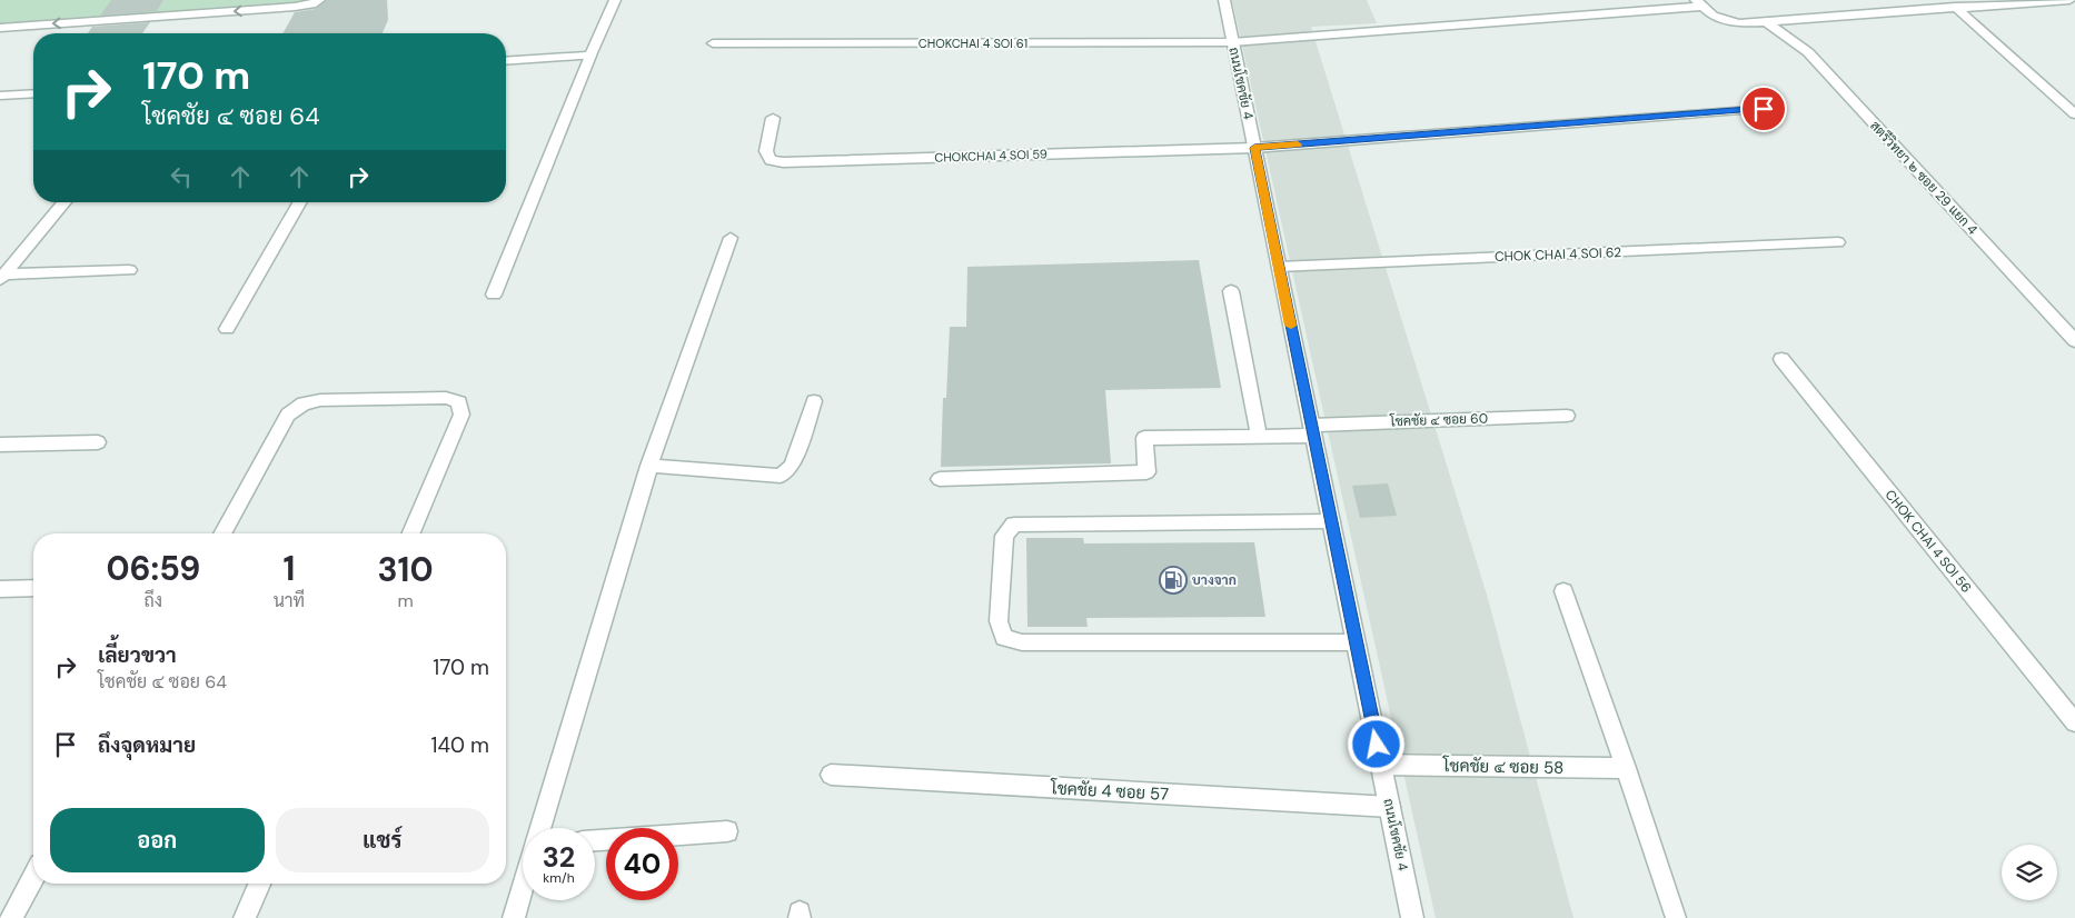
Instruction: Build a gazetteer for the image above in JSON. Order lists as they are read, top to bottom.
{
  "streets": {
    "street": [
      "CHOKCHAI 4 SOI 61",
      "ถนนโชคชัย 4",
      "CHOKCHAI 4 SOI 59",
      "สตรีวิทยา ๒ ซอย 29 แยก 4",
      "CHOK CHAI 4 SOI 62",
      "โชคชัย ๔ ซอย 60",
      "CHOK CHAI 4 SOI 56",
      "โชคชัย ๔ ซอย 58",
      "โชคชัย 4 ซอย 57"
    ]
  },
  "crossings": [
    ["CHOKCHAI 4 SOI 61", "ถนนโชคชัย 4"],
    ["ถนนโชคชัย 4", "CHOKCHAI 4 SOI 59"],
    ["ถนนโชคชัย 4", "CHOK CHAI 4 SOI 62"],
    ["ถนนโชคชัย 4", "โชคชัย ๔ ซอย 60"],
    ["ถนนโชคชัย 4", "โชคชัย ๔ ซอย 58"],
    ["ถนนโชคชัย 4", "โชคชัย 4 ซอย 57"]
  ],
  "places": {
    "fuel station": ["บางจาก"]
  },
  "page": {
    "turn": ["170 m", "โชคชัย ๔ ซอย 64"],
    "eta": [
      "06:59",
      "ถึง",
      "1",
      "นาที",
      "310",
      "m"
    ],
    "list": [
      {
        "name": "เลี้ยวขวา",
        "note": "โชคชัย ๔ ซอย 64",
        "value": "170 m"
      },
      {
        "name": "ถึงจุดหมาย",
        "value": "140 m"
      }
    ],
    "buttons": ["ออก", "แชร์"],
    "speed": "32 km/h",
    "limit": "40"
  }
}
